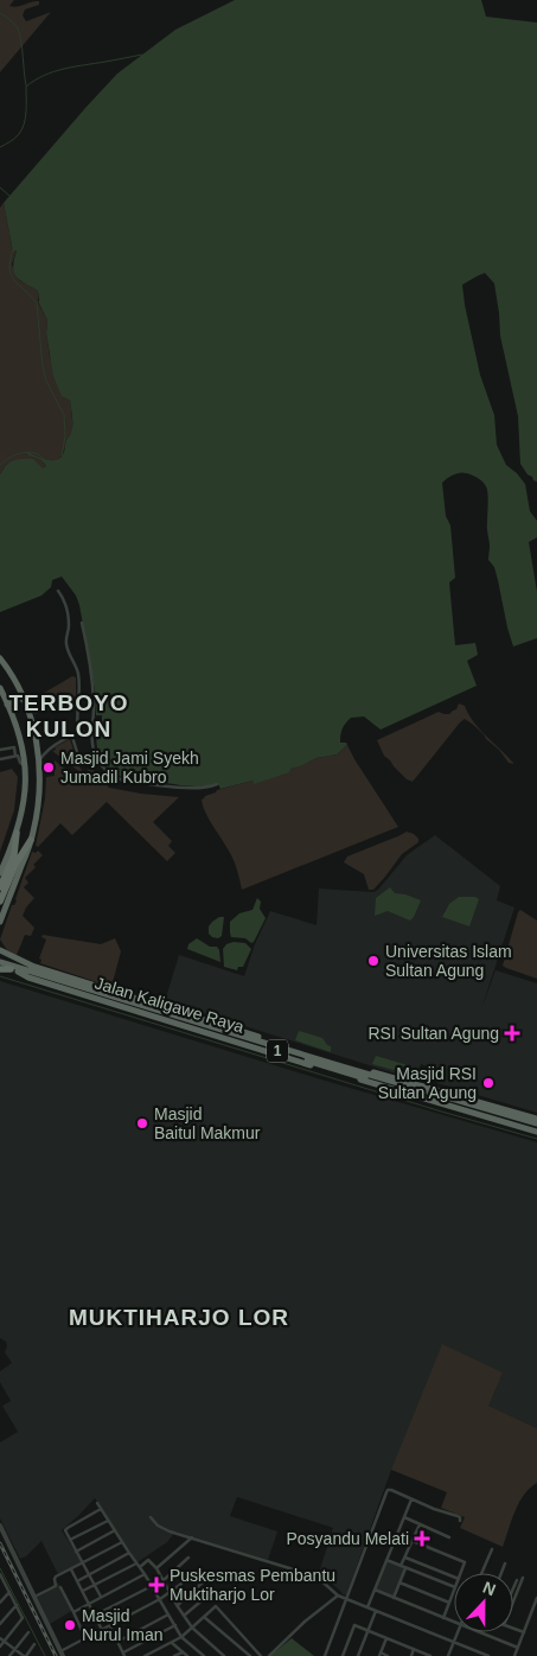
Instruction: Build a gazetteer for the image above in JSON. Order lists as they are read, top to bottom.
{
  "streets": {
    "highway": ["Jalan Kaligawe Raya", "1"]
  },
  "crossings": [
    ["Jalan Kaligawe Raya", "1"]
  ],
  "districts": ["TERBOYO KULON", "MUKTIHARJO LOR"],
  "places": {
    "other": [
      "Masjid Jami Syekh Jumadil Kubro",
      "Universitas Islam Sultan Agung",
      "Masjid RSI Sultan Agung",
      "Masjid Baitul Makmur",
      "Masjid Nurul Iman"
    ],
    "health": ["RSI Sultan Agung", "Posyandu Melati", "Puskesmas Pembantu Muktiharjo Lor"]
  },
  "north": "top"
}
